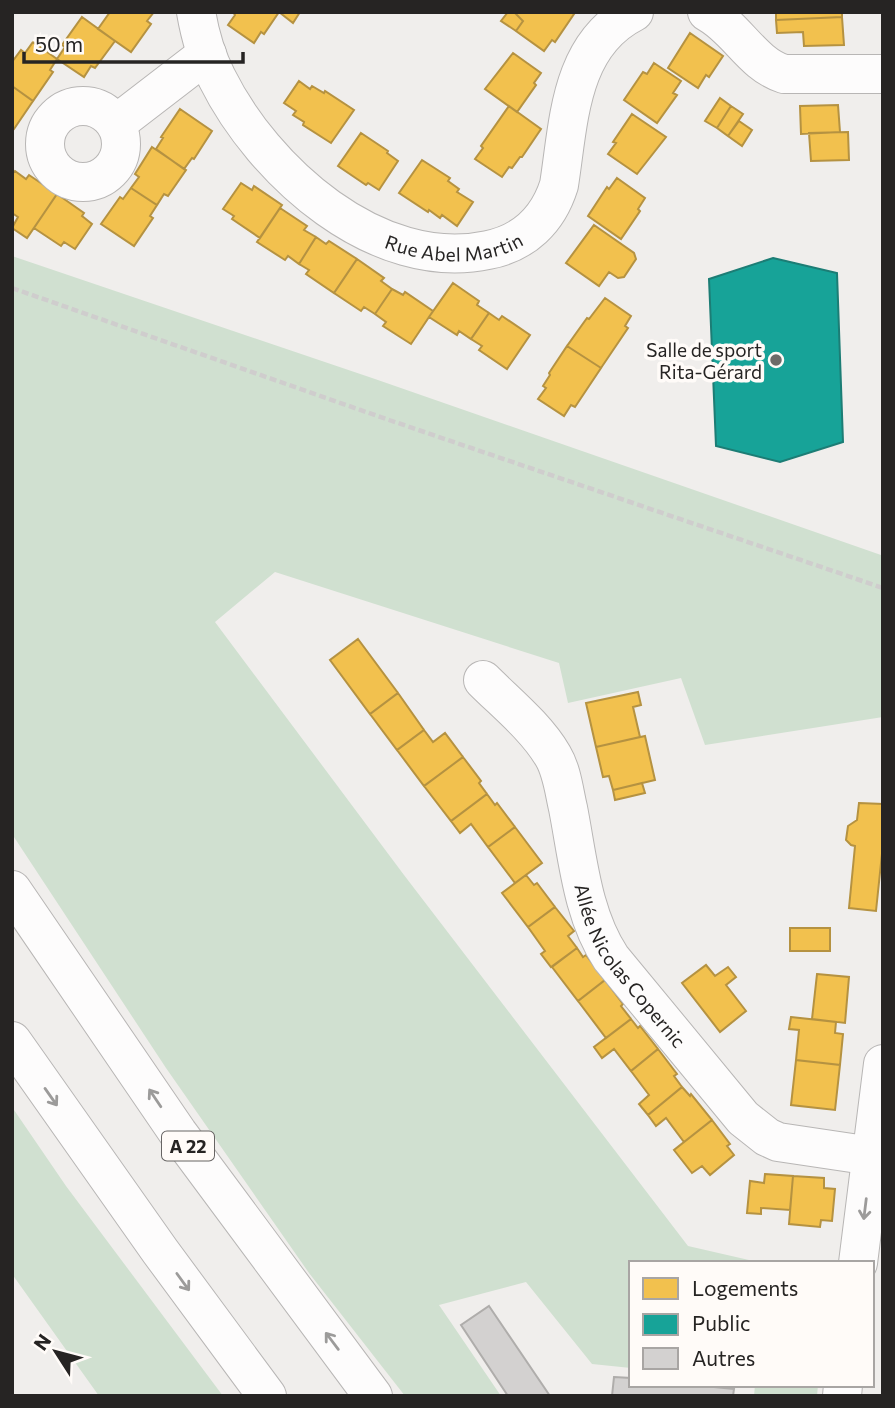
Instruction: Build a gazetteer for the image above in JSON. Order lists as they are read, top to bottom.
{
  "streets": {
    "main road": ["Rue Abel Martin", "Allée Nicolas Copernic", "A 22"]
  },
  "places": ["Salle de sport Rita-Gérard"],
  "legend": ["Logements", "Public", "Autres"],
  "scale_bar": "50 m",
  "north": "top left"
}
